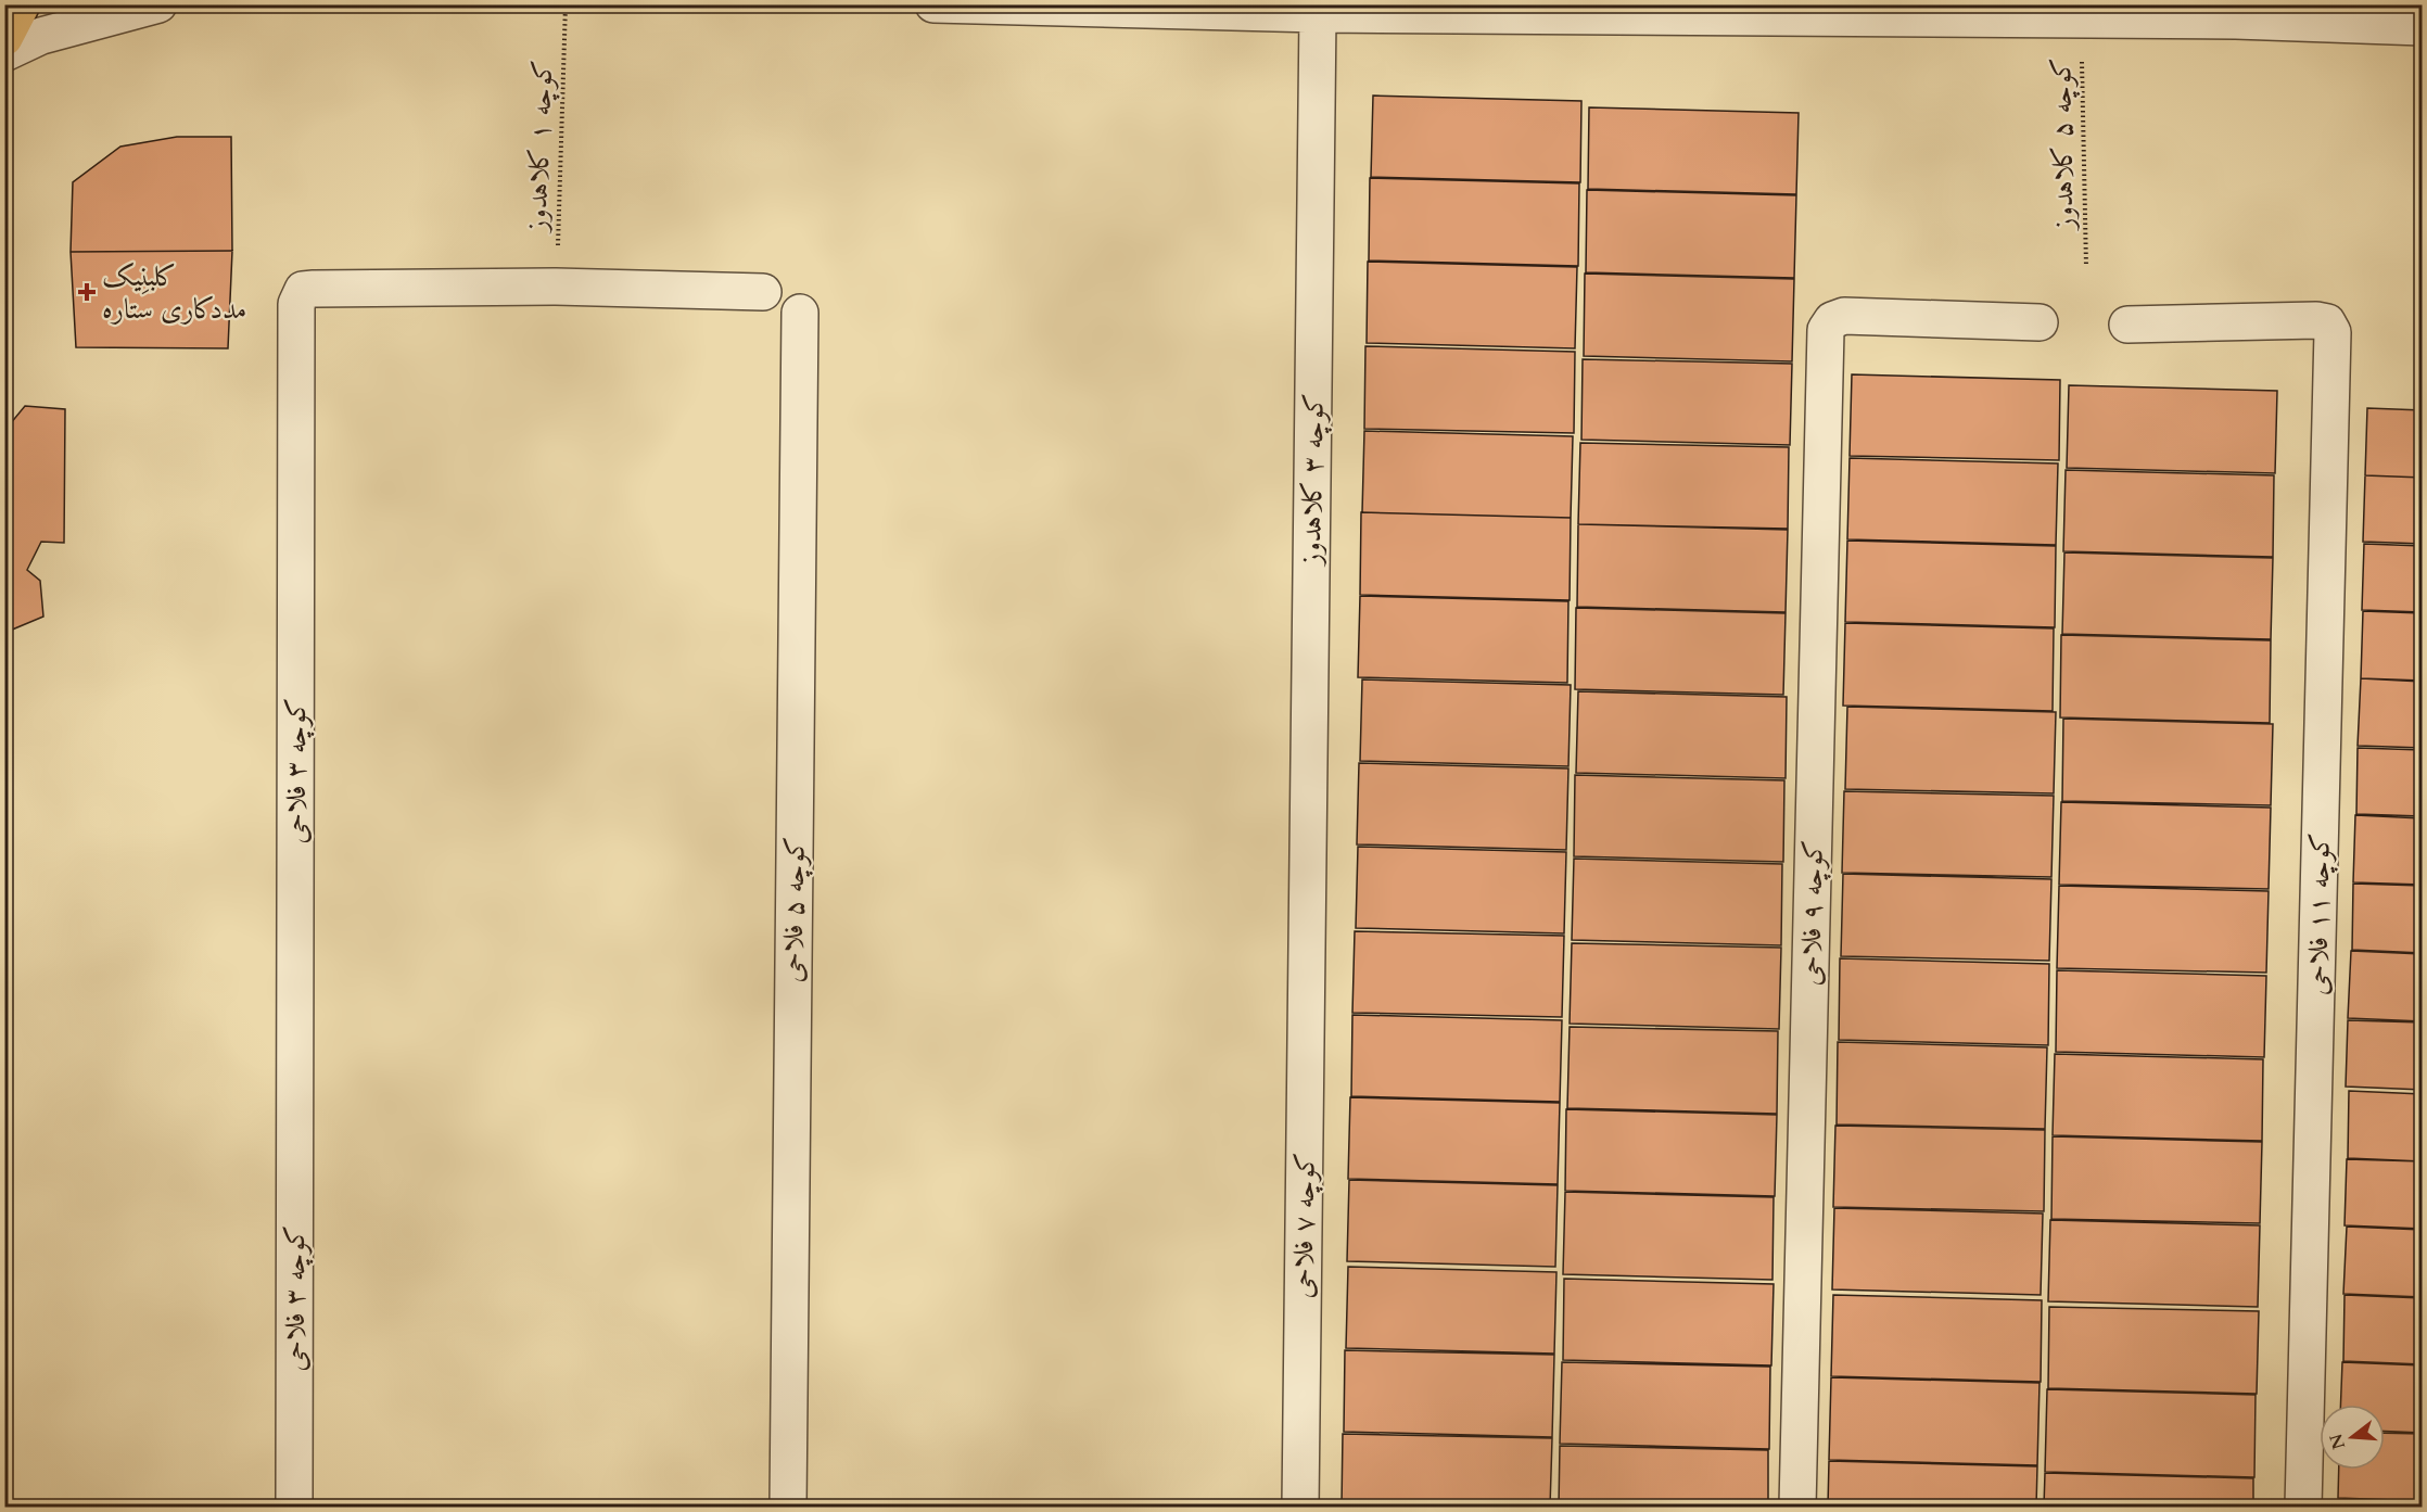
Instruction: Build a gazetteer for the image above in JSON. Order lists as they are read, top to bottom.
{
  "streets": {
    "street": [
      "کوچه ۳ کلاهدوز",
      "کوچه ۳ فلاحی",
      "کوچه ۵ فلاحی",
      "کوچه ۹ فلاحی",
      "کوچه ۱۱ فلاحی",
      "کوچه ۷ فلاحی"
    ],
    "path": ["کوچه ۵ کلاهدوز", "کوچه ۱ کلاهدوز"]
  },
  "crossings": [
    ["کوچه ۱ کلاهدوز", "کوچه ۳ فلاحی"],
    ["کوچه ۳ کلاهدوز", "کوچه ۷ فلاحی"]
  ],
  "places": {
    "health": ["کلینیک مددکاری سَتاره"]
  },
  "north": "left"
}
